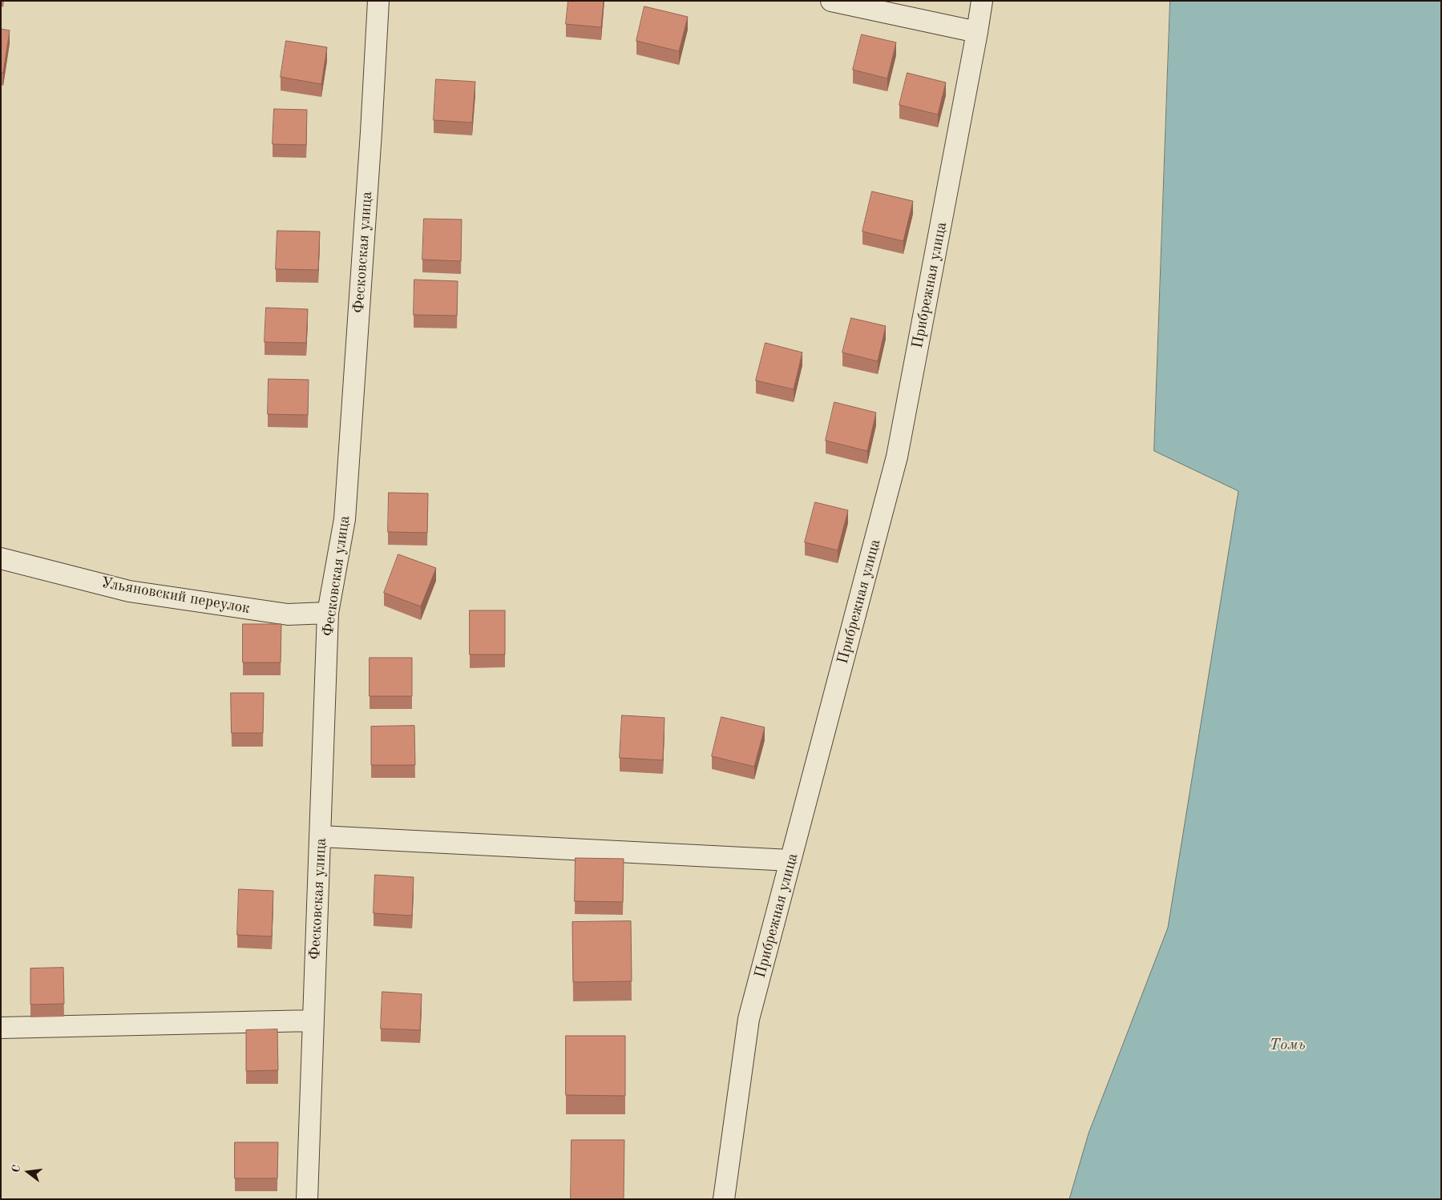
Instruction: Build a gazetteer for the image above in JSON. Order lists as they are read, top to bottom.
{
  "streets": {
    "street": ["Фесковская улица", "Прибрежная улица", "Ульяновский переулок"]
  },
  "crossings": [
    ["Фесковская улица", "Ульяновский переулок"]
  ],
  "water": ["Томь"],
  "north": "left"
}
